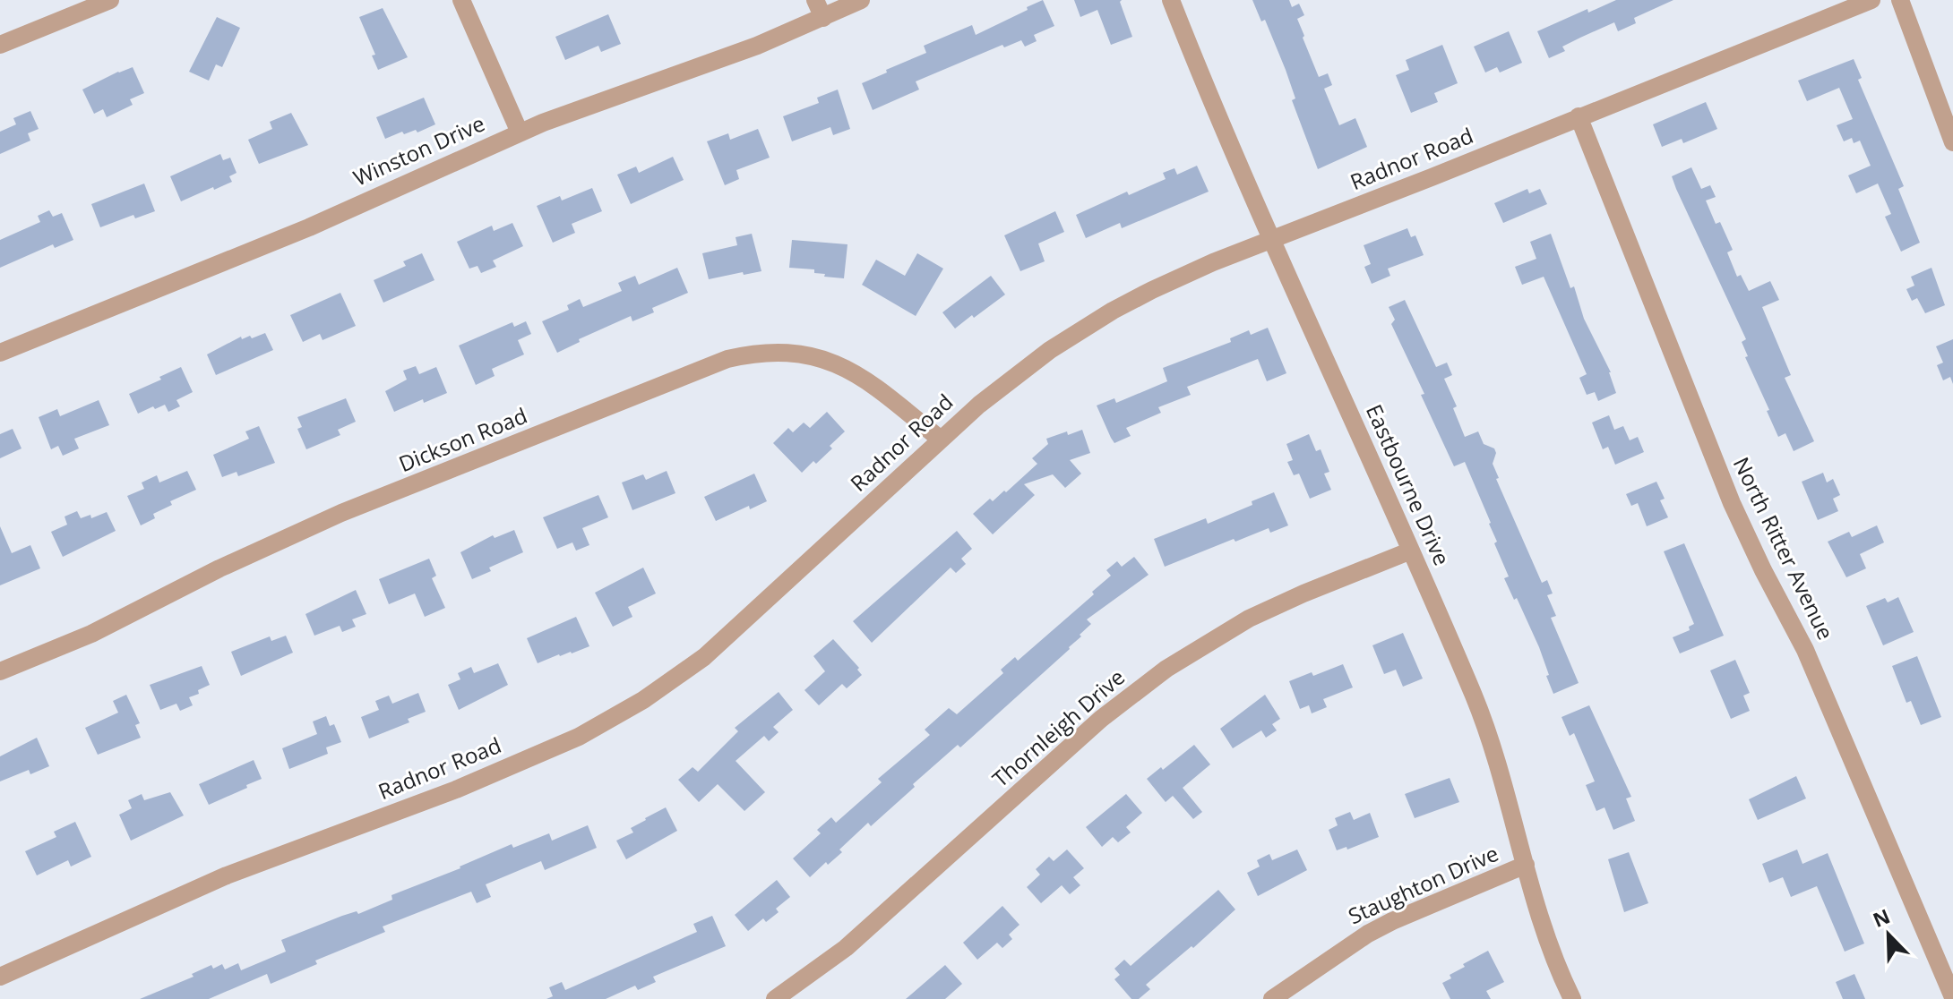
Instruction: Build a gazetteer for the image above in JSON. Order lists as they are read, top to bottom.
{
  "streets": {
    "street": [
      "Winston Drive",
      "Radnor Road",
      "Dickson Road",
      "Eastbourne Drive",
      "North Ritter Avenue",
      "Thornleigh Drive",
      "Staughton Drive"
    ]
  },
  "crossings": [
    ["Radnor Road", "Dickson Road"],
    ["Radnor Road", "Eastbourne Drive"],
    ["Radnor Road", "North Ritter Avenue"],
    ["Eastbourne Drive", "Thornleigh Drive"],
    ["Eastbourne Drive", "Staughton Drive"]
  ],
  "north": "top left"
}
